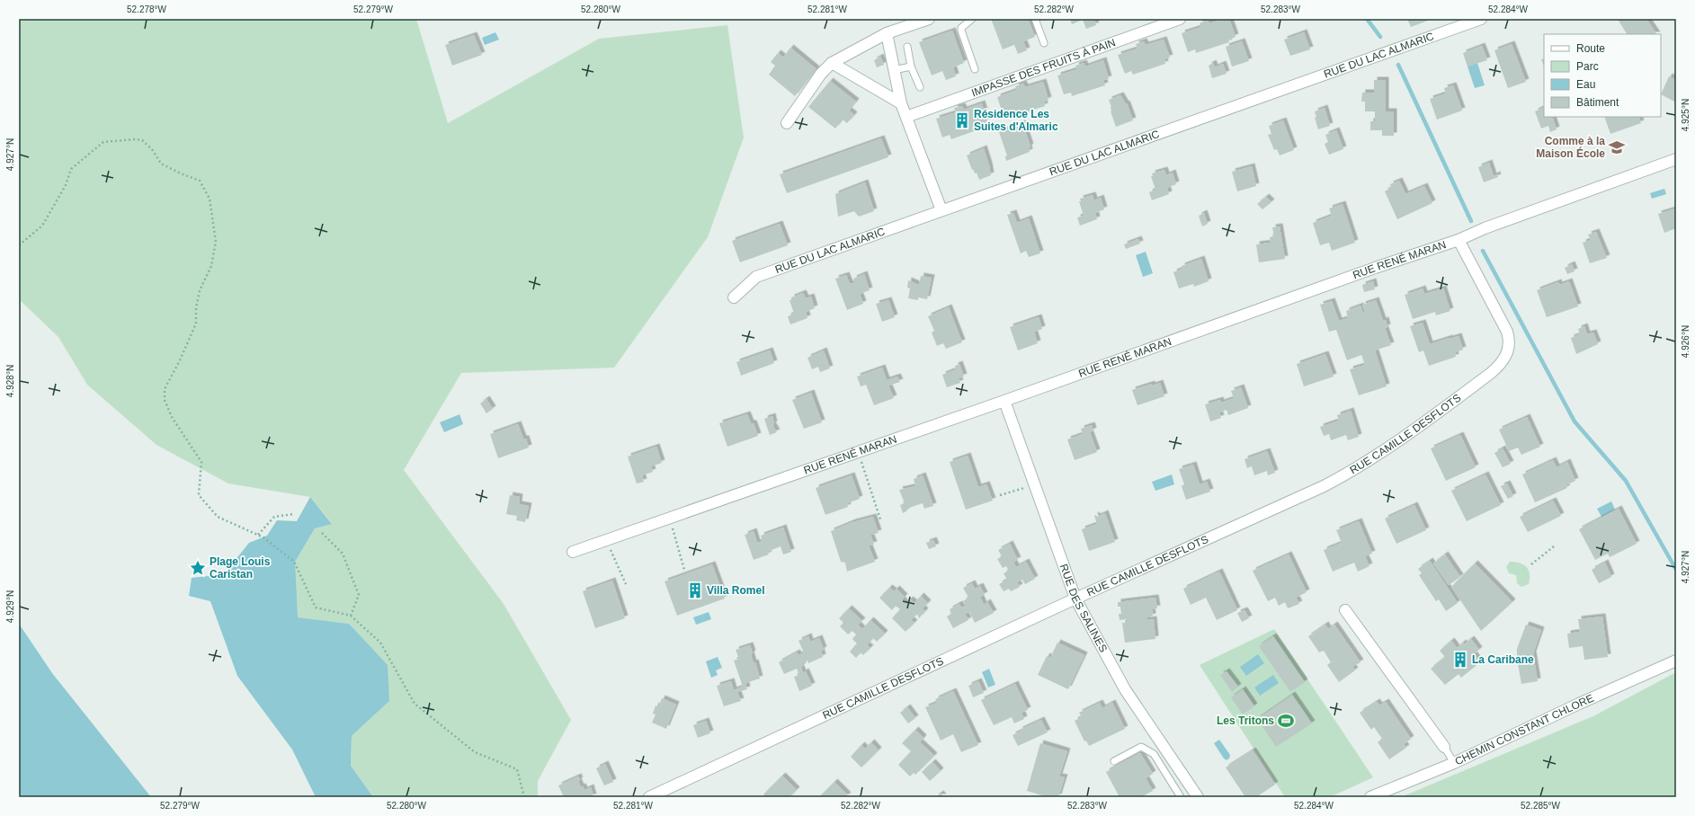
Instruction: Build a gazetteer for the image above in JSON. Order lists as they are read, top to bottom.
{
  "streets": {
    "street": [
      "RUE DU LAC ALMARIC",
      "IMPASSE DES FRUITS À PAIN",
      "RUE RENÉ MARAN",
      "RUE CAMILLE DESFLOTS",
      "RUE DES SALINES",
      "CHEMIN CONSTANT CHLORE"
    ]
  },
  "crossings": [
    ["RUE RENÉ MARAN", "RUE CAMILLE DESFLOTS"],
    ["RUE RENÉ MARAN", "RUE DES SALINES"],
    ["RUE CAMILLE DESFLOTS", "RUE DES SALINES"]
  ],
  "places": {
    "building": ["Résidence Les Suites d'Almaric", "Villa Romel", "La Caribane"],
    "school or university": ["Comme à la Maison École"],
    "place": ["Plage Louis Caristan"],
    "sports": ["Les Tritons"]
  },
  "legend": [
    "Route",
    "Parc",
    "Eau",
    "Bâtiment"
  ],
  "coordinates": [
    "52.278°W",
    "52.279°W",
    "52.280°W",
    "52.281°W",
    "52.282°W",
    "52.283°W",
    "52.284°W",
    "4.925°N",
    "4.927°N",
    "4.926°N",
    "4.928°N",
    "4.929°N",
    "52.285°W"
  ]
}
